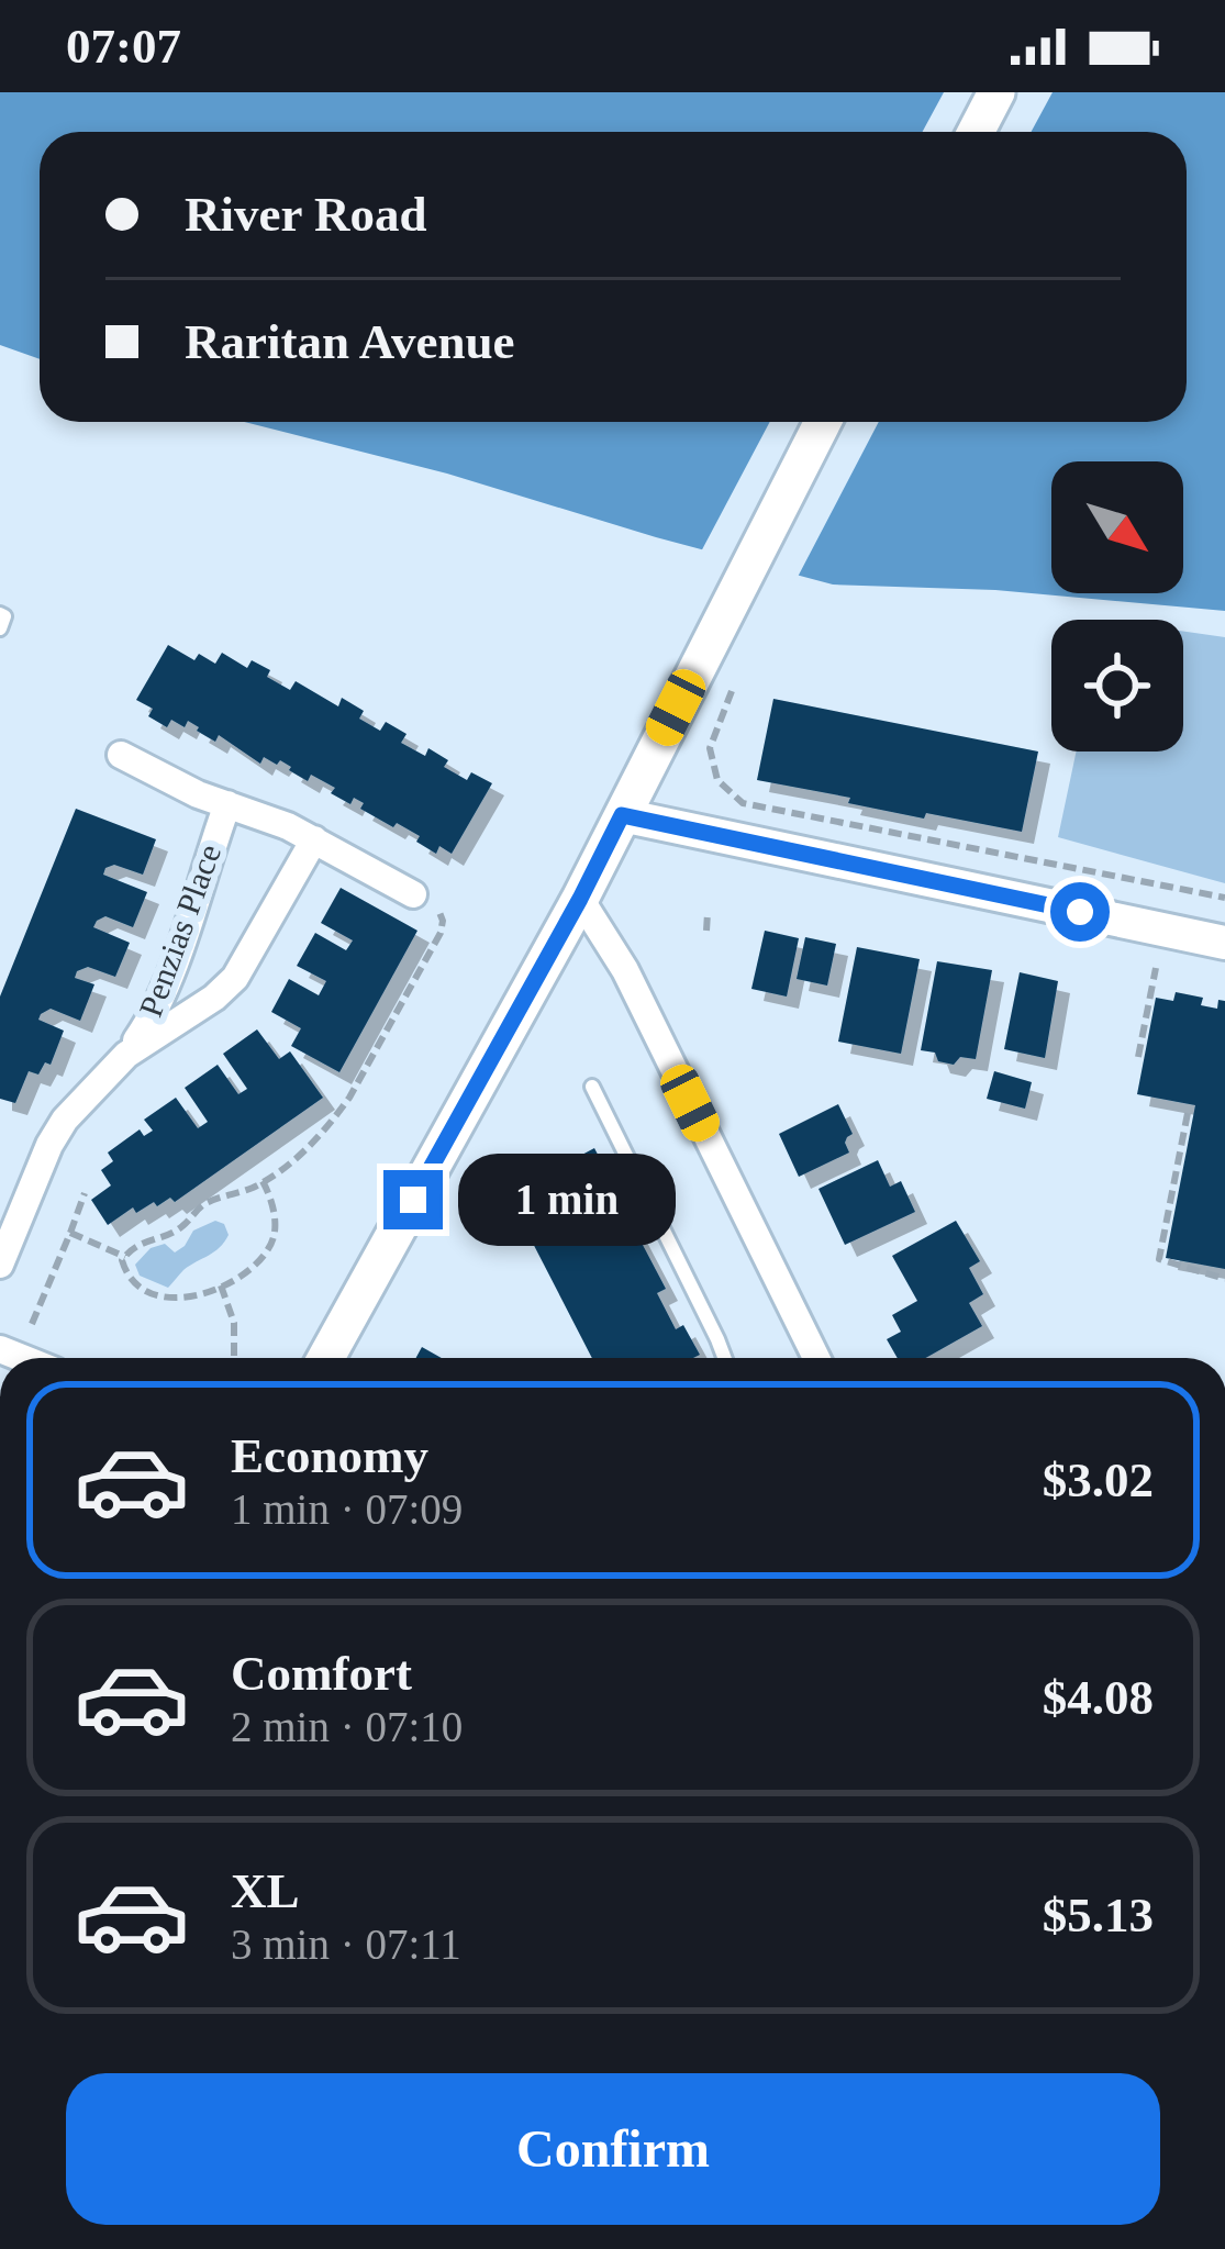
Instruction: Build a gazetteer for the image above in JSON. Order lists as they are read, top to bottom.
{
  "streets": {
    "street": ["Penzias Place"]
  },
  "north": "bottom right",
  "page": {
    "status": "07:07",
    "banner": ["River Road", "Raritan Avenue"],
    "bubble": "1 min",
    "list": [
      {
        "name": "Economy",
        "note": "1 min · 07:09",
        "value": "$3.02"
      },
      {
        "name": "Comfort",
        "note": "2 min · 07:10",
        "value": "$4.08"
      },
      {
        "name": "XL",
        "note": "3 min · 07:11",
        "value": "$5.13"
      }
    ],
    "buttons": "Confirm"
  }
}
